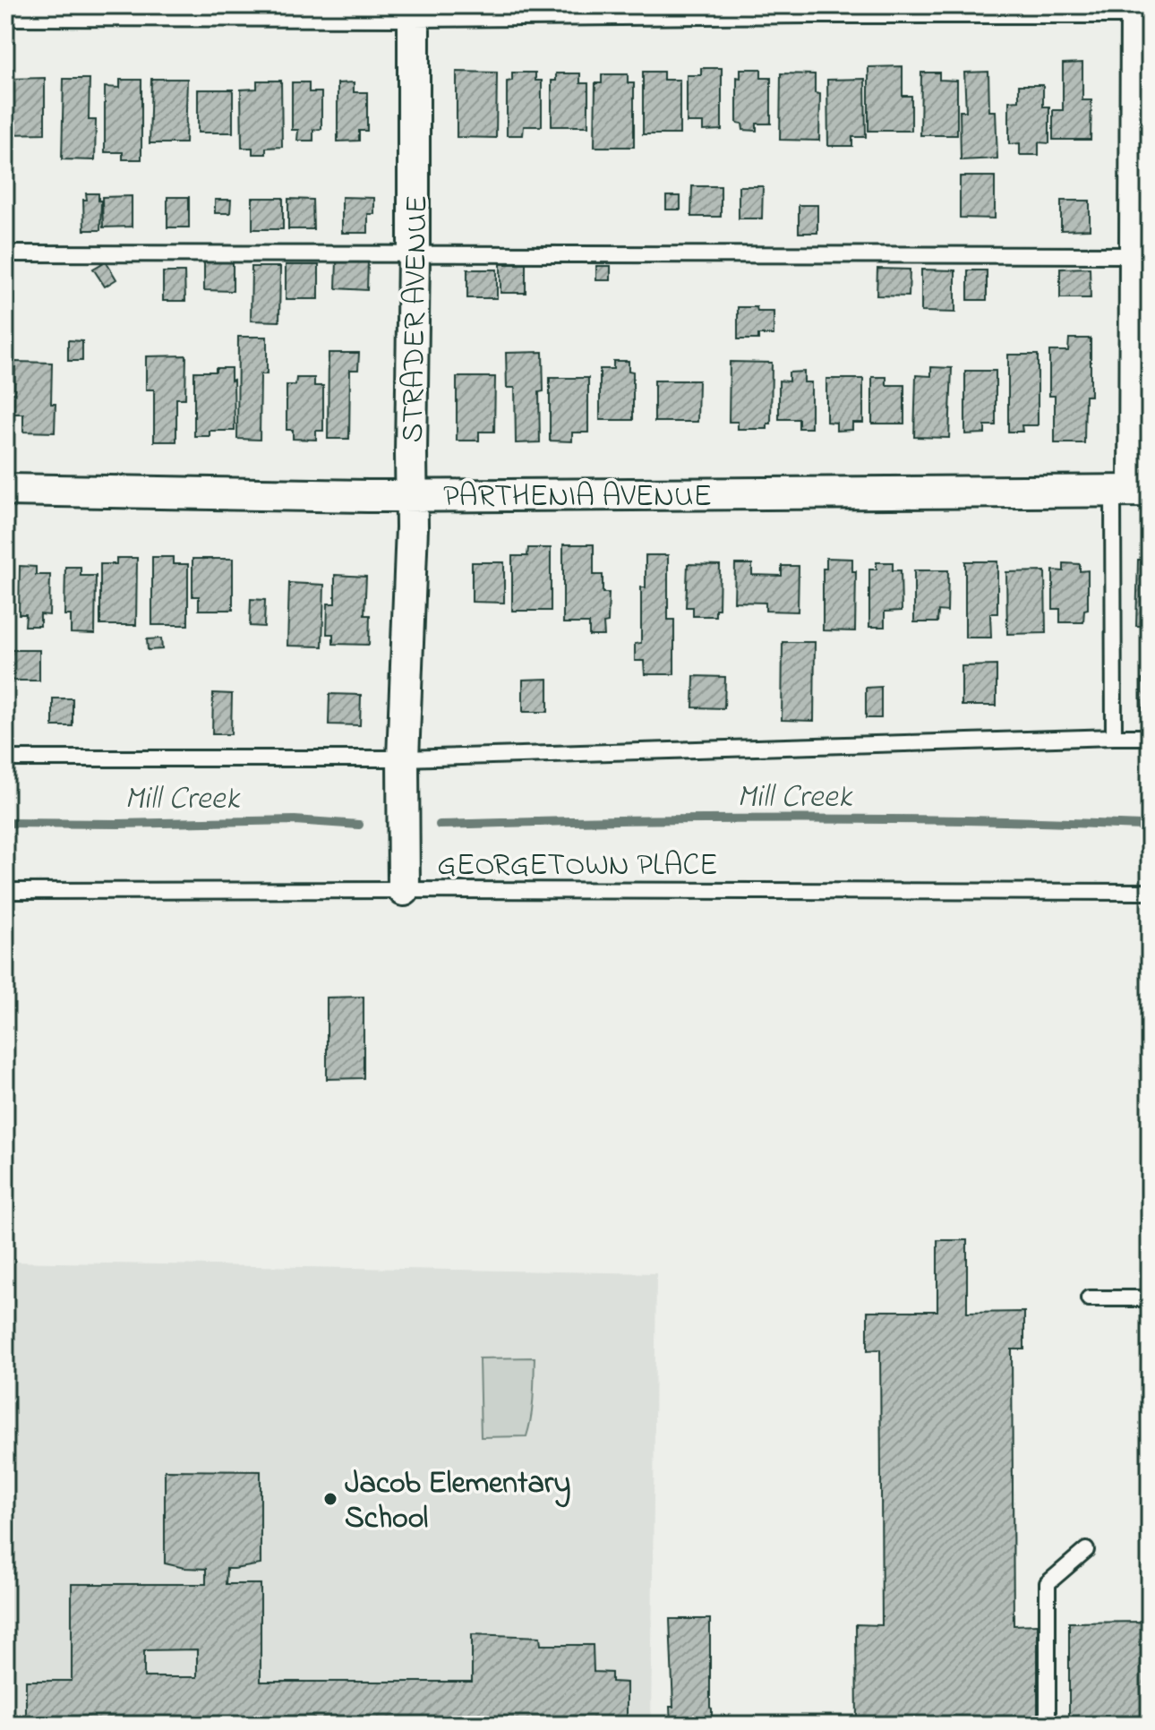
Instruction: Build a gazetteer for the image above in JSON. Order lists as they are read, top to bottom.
{
  "streets": {
    "street": ["STRADER AVENUE", "PARTHENIA AVENUE"],
    "lane": ["GEORGETOWN PLACE"]
  },
  "crossings": [
    ["STRADER AVENUE", "PARTHENIA AVENUE"],
    ["STRADER AVENUE", "GEORGETOWN PLACE"]
  ],
  "water": ["Mill Creek"],
  "places": ["Jacob Elementary School"]
}
